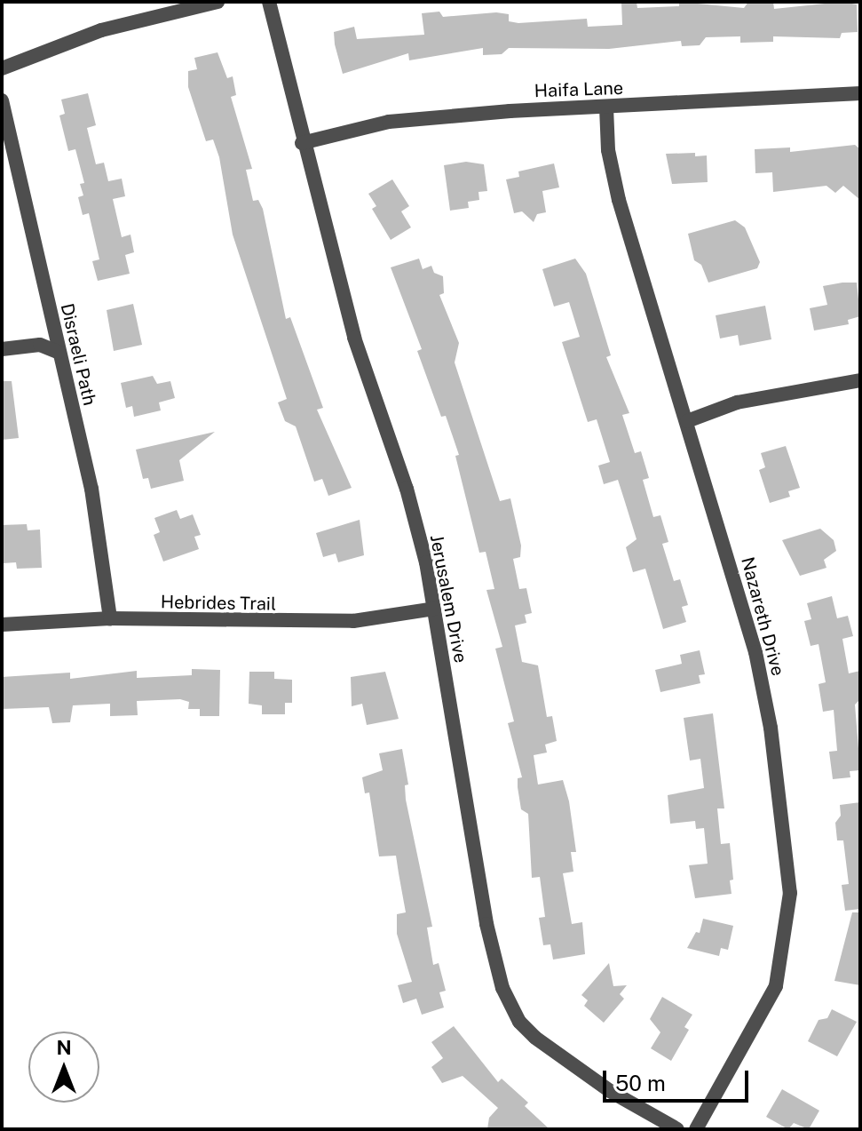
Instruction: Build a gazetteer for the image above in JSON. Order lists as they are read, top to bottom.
{
  "streets": {
    "street": [
      "Haifa Lane",
      "Disraeli Path",
      "Jerusalem Drive",
      "Hebrides Trail",
      "Nazareth Drive"
    ]
  },
  "crossings": [
    ["Haifa Lane", "Jerusalem Drive"],
    ["Haifa Lane", "Nazareth Drive"],
    ["Disraeli Path", "Hebrides Trail"],
    ["Jerusalem Drive", "Hebrides Trail"]
  ],
  "scale_bar": "50 m",
  "north": "top"
}
